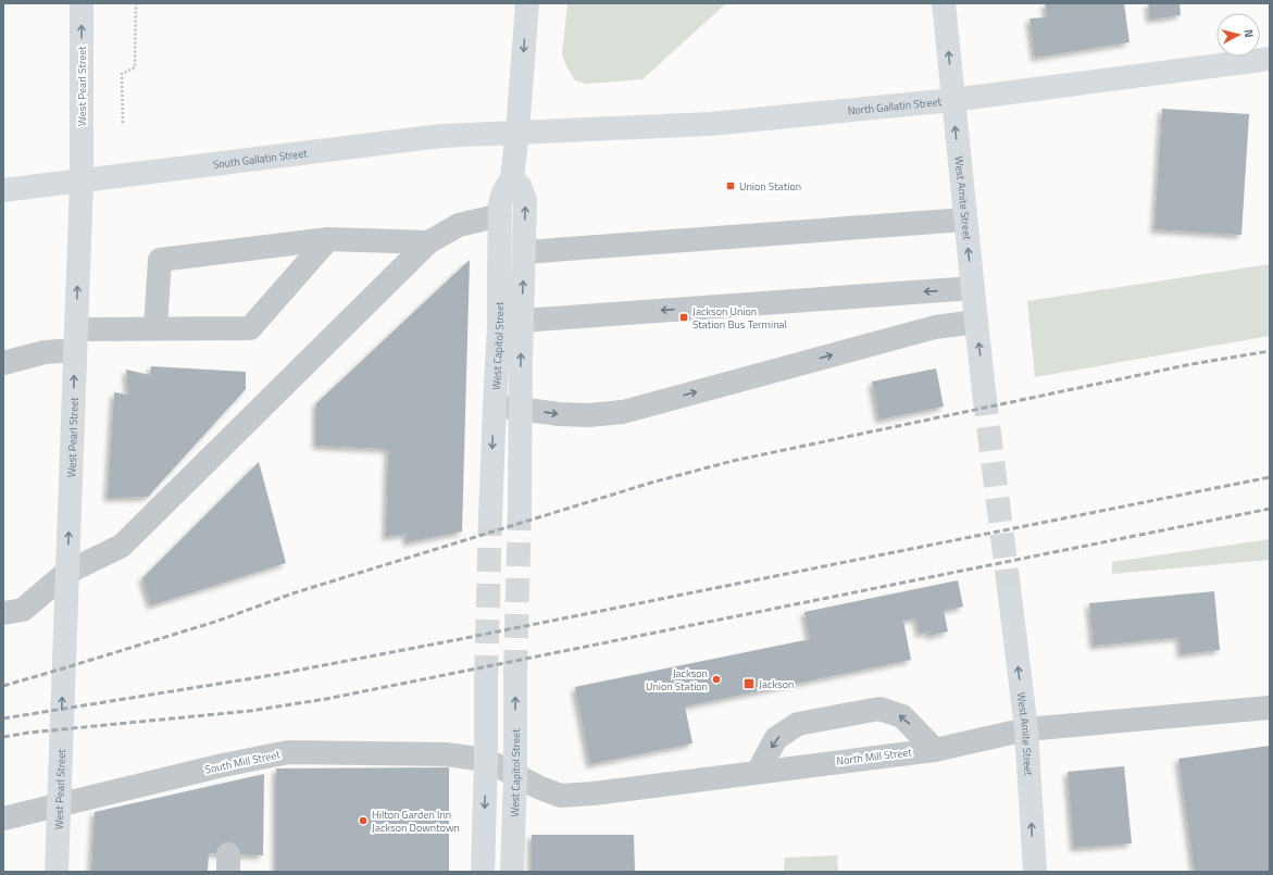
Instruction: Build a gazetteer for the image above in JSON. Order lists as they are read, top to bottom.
{
  "streets": {
    "main road": [
      "West Pearl Street",
      "North Gallatin Street",
      "South Gallatin Street",
      "West Amite Street",
      "West Capitol Street"
    ],
    "street": ["North Mill Street", "South Mill Street"]
  },
  "crossings": [
    ["West Pearl Street", "South Gallatin Street"],
    ["West Pearl Street", "South Mill Street"],
    ["North Gallatin Street", "South Gallatin Street"],
    ["North Gallatin Street", "West Amite Street"],
    ["North Gallatin Street", "West Capitol Street"],
    ["South Gallatin Street", "West Capitol Street"],
    ["West Amite Street", "North Mill Street"],
    ["West Capitol Street", "North Mill Street"],
    ["North Mill Street", "South Mill Street"]
  ],
  "one_way": ["West Pearl Street", "West Amite Street"],
  "places": {
    "transit": ["Union Station", "Jackson Union Station Bus Terminal", "Jackson"],
    "other": ["Jackson Union Station", "Hilton Garden Inn Jackson Downtown"]
  },
  "north": "right"
}
